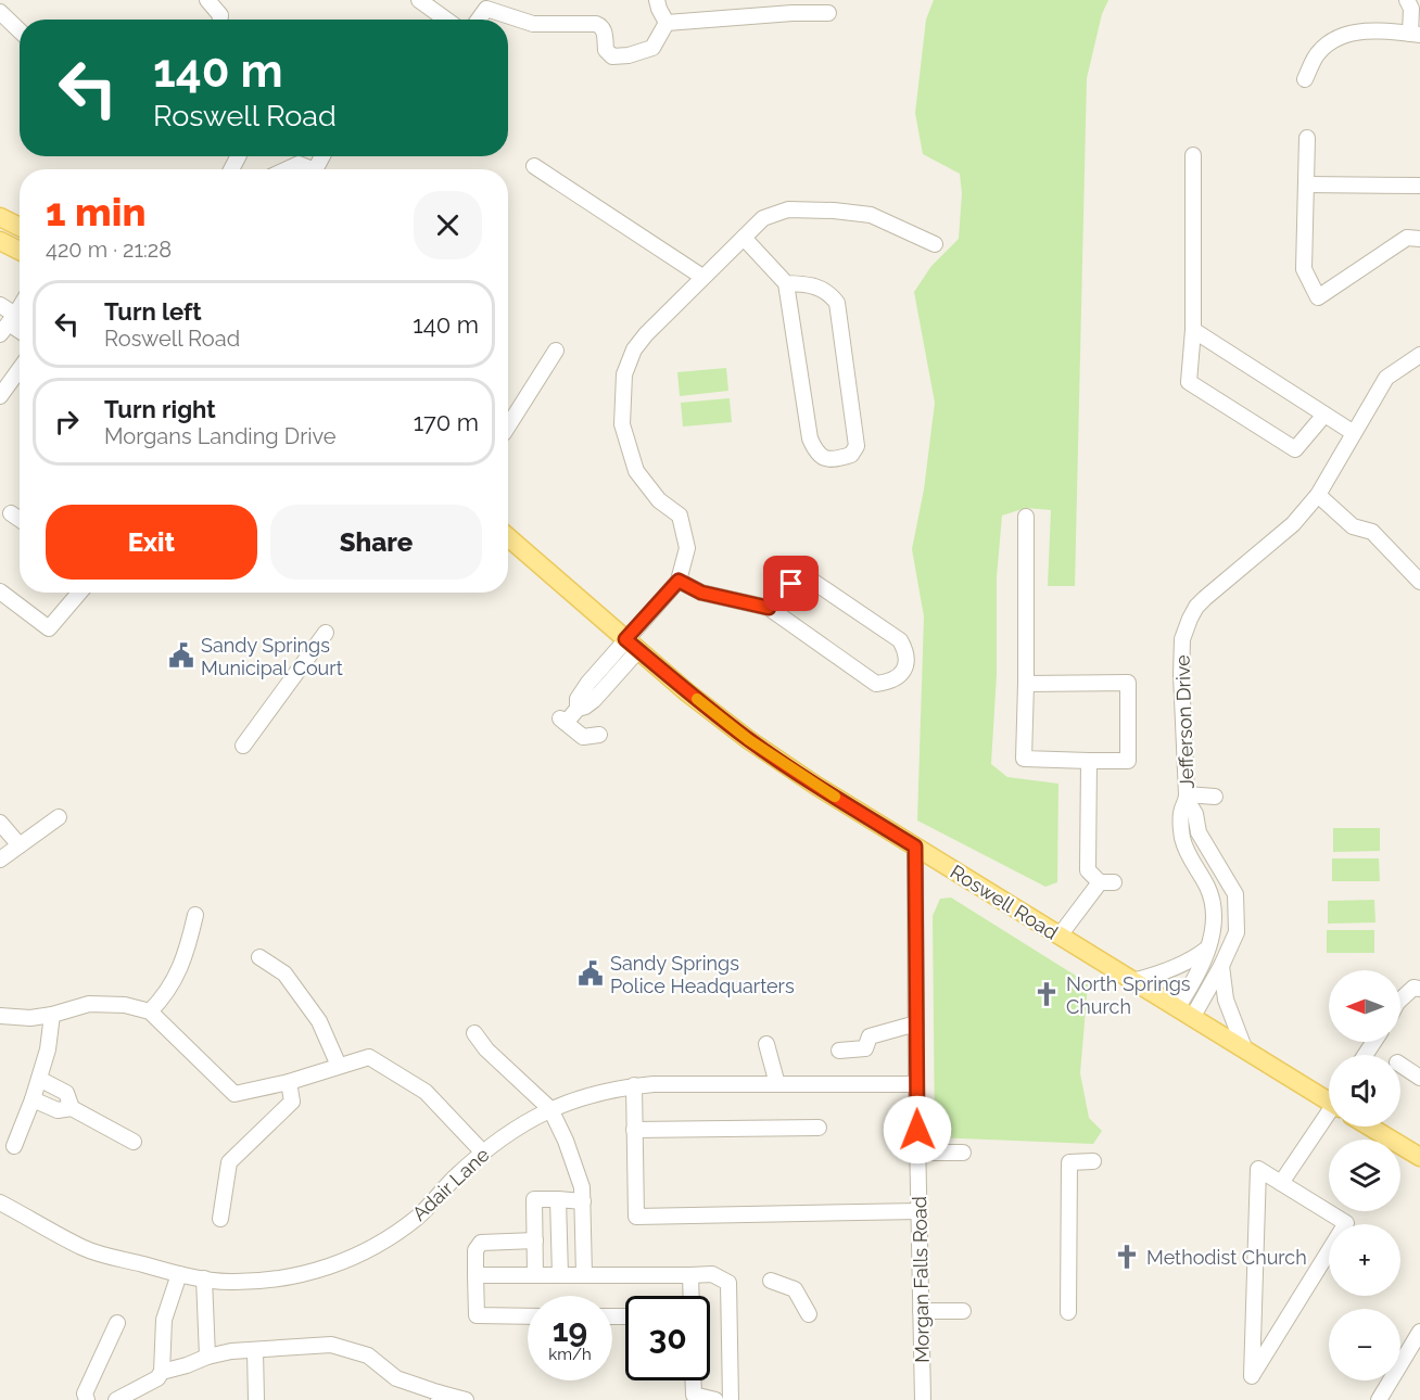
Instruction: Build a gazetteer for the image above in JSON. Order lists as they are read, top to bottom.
{
  "streets": {
    "main road": ["Roswell Road"],
    "street": ["Jefferson Drive", "Adair Lane", "Morgan Falls Road"]
  },
  "crossings": [
    ["Jefferson Drive", "Roswell Road"],
    ["Roswell Road", "Morgan Falls Road"],
    ["Adair Lane", "Morgan Falls Road"]
  ],
  "places": {
    "public building": ["Sandy Springs Municipal Court", "Sandy Springs Police Headquarters"],
    "church": ["North Springs Church", "Methodist Church"]
  },
  "north": "left",
  "page": {
    "turn": ["140 m", "Roswell Road"],
    "heading": ["1 min", "420 m · 21:28"],
    "list": [
      {
        "name": "Turn left",
        "note": "Roswell Road",
        "value": "140 m"
      },
      {
        "name": "Turn right",
        "note": "Morgans Landing Drive",
        "value": "170 m"
      }
    ],
    "buttons": ["Exit", "Share"],
    "map_buttons": ["+", "−"],
    "speed": "19 km/h",
    "limit": "30"
  }
}
